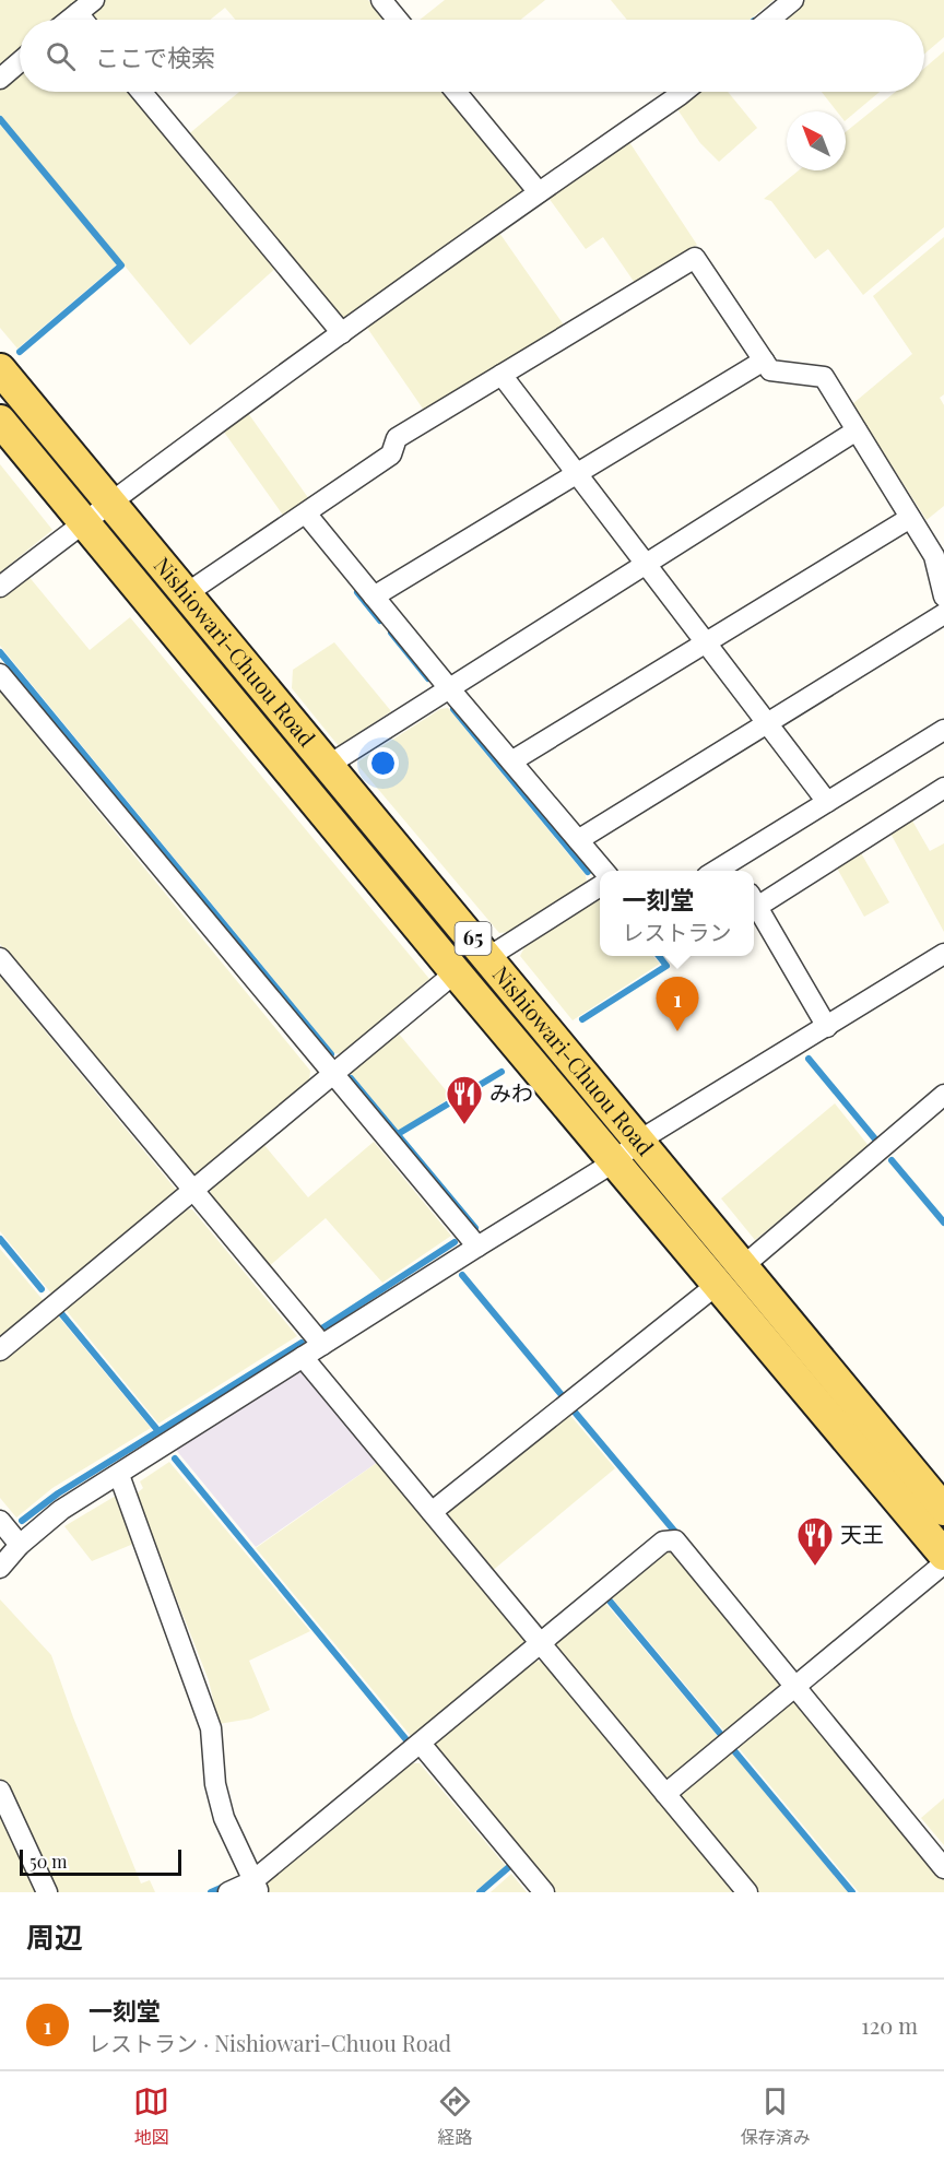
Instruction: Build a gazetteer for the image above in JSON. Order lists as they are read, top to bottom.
{
  "streets": {
    "main road": ["Nishiowari-Chuou Road", "65"]
  },
  "places": {
    "restaurant": ["みわ", "天王"]
  },
  "scale_bar": "50 m",
  "north": "top left",
  "page": {
    "search": "ここで検索",
    "popup": ["一刻堂", "レストラン"],
    "pins": "1",
    "scale": "50 m",
    "heading": "周辺",
    "list": [
      {
        "mark": "1",
        "name": "一刻堂",
        "note": "レストラン · Nishiowari-Chuou Road",
        "value": "120 m"
      }
    ],
    "nav": ["地図", "経路", "保存済み"]
  }
}
